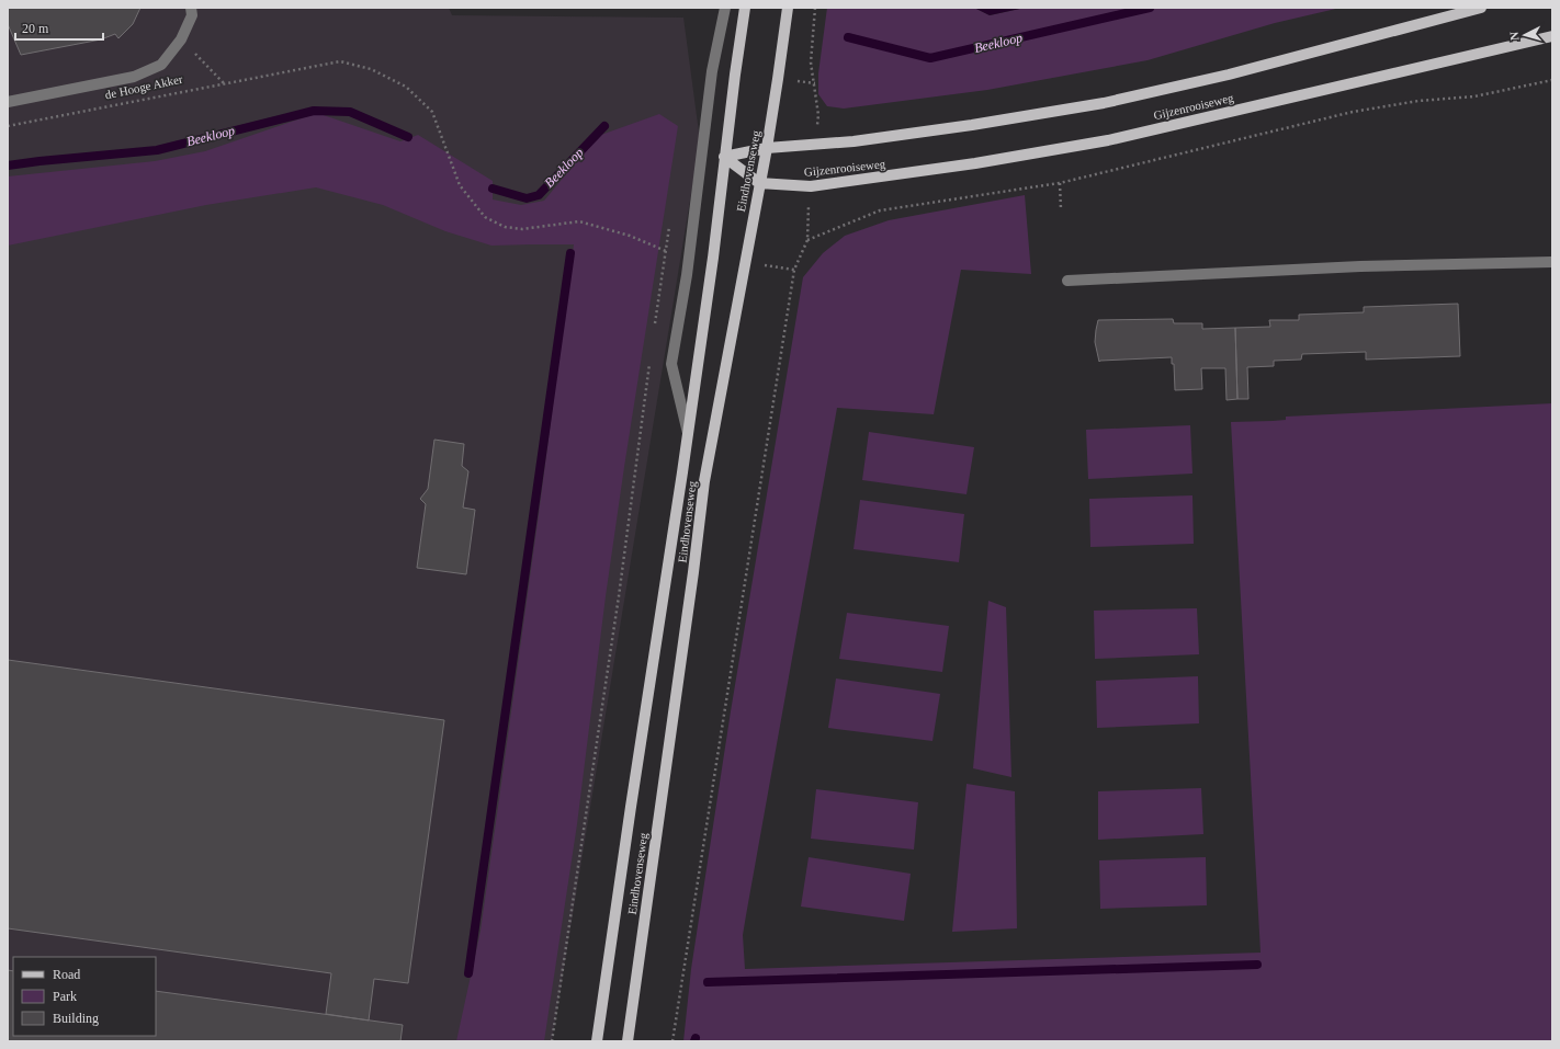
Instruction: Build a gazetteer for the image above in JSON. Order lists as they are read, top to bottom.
{
  "streets": {
    "main road": ["Gijzenrooiseweg", "Eindhovenseweg"],
    "street": ["de Hooge Akker"]
  },
  "crossings": [
    ["Gijzenrooiseweg", "Eindhovenseweg"]
  ],
  "water": ["Beekloop"],
  "legend": ["Road", "Park", "Building"],
  "scale_bar": "20 m",
  "north": "left"
}
